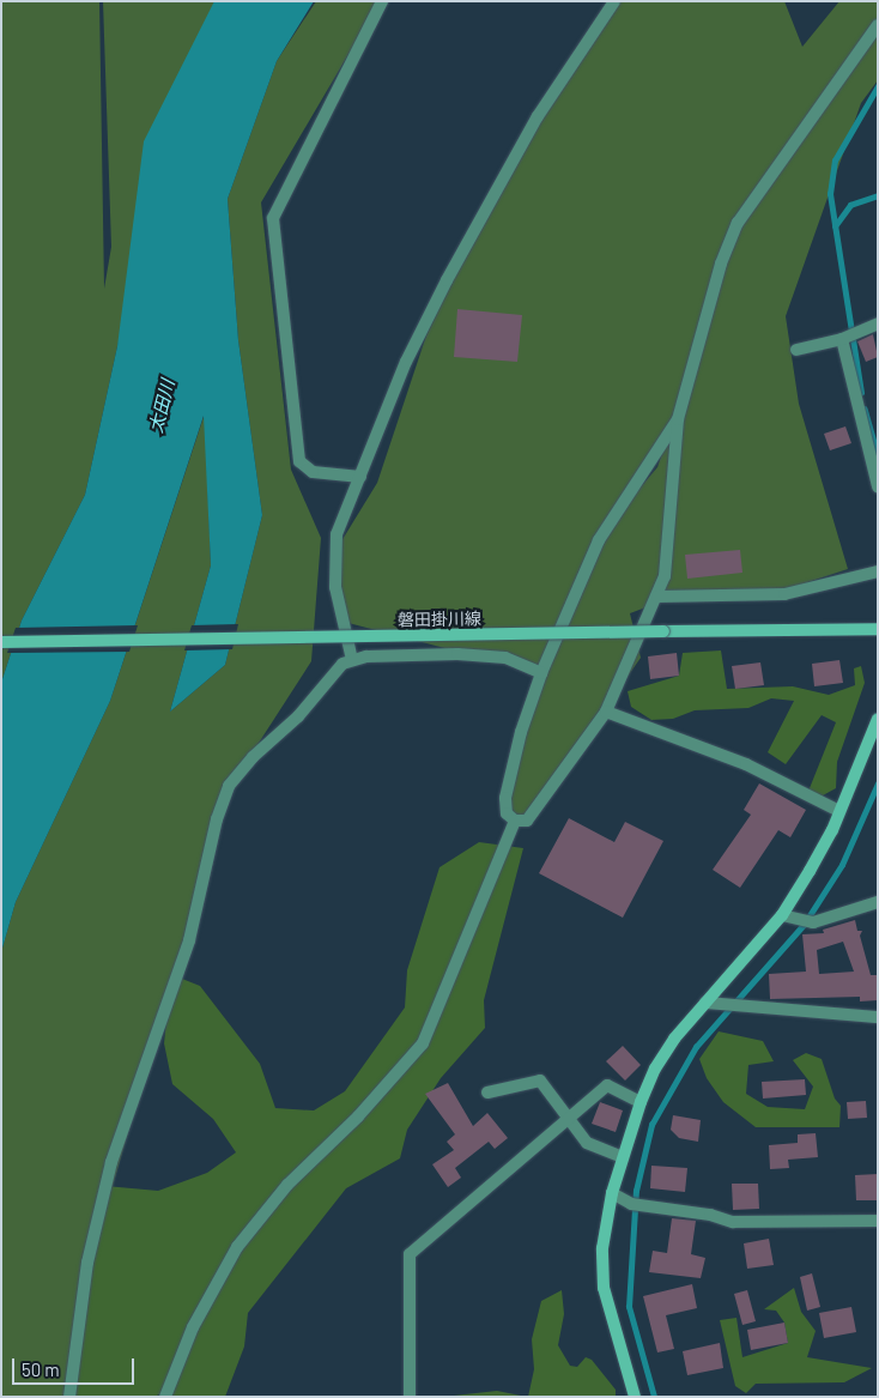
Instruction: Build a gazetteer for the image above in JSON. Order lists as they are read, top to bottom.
{
  "streets": {
    "main road": ["磐田掛川線"]
  },
  "water": ["太田川"],
  "scale_bar": "50 m"
}
